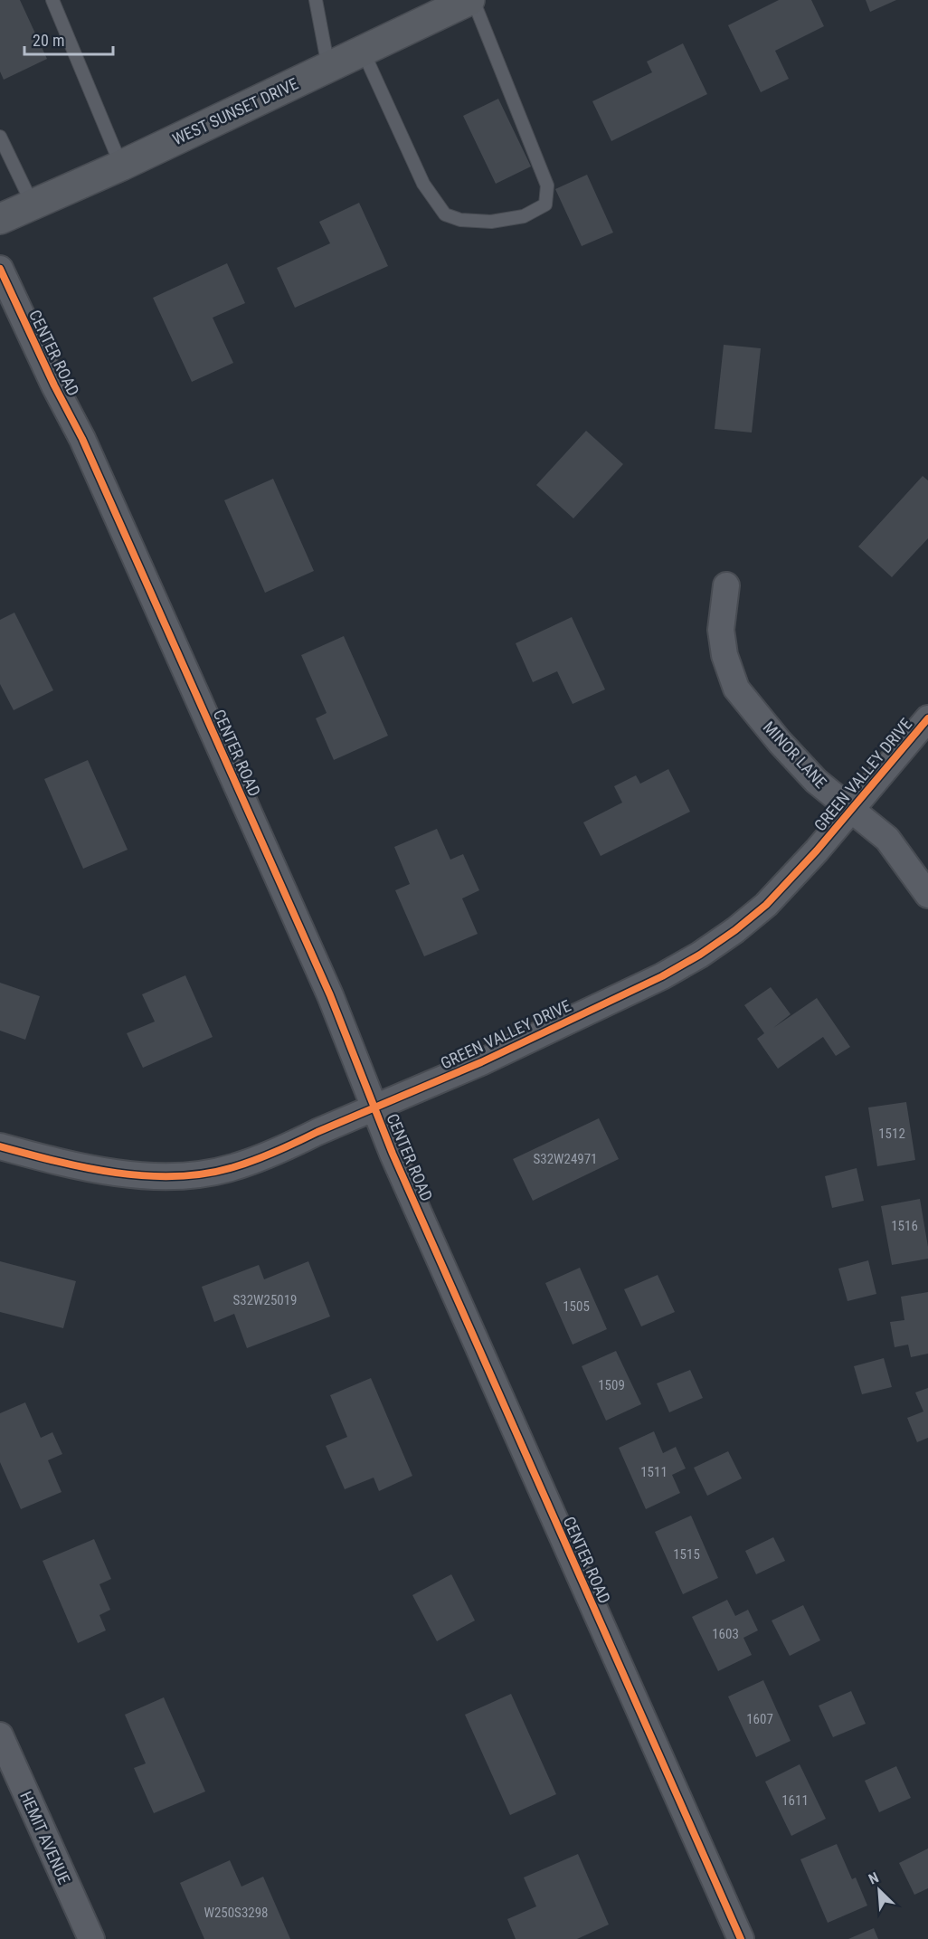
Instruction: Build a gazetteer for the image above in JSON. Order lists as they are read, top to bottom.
{
  "streets": {
    "main road": ["WEST SUNSET DRIVE"],
    "street": [
      "CENTER ROAD",
      "MINOR LANE",
      "GREEN VALLEY DRIVE",
      "HEMIT AVENUE"
    ]
  },
  "crossings": [
    ["CENTER ROAD", "GREEN VALLEY DRIVE"],
    ["MINOR LANE", "GREEN VALLEY DRIVE"]
  ],
  "house_numbers": [
    "1512",
    "S32W24971",
    "1516",
    "S32W25019",
    "1505",
    "1509",
    "1511",
    "1515",
    "1603",
    "1607",
    "1611",
    "W250S3298"
  ],
  "scale_bar": "20 m",
  "north": "top left"
}
